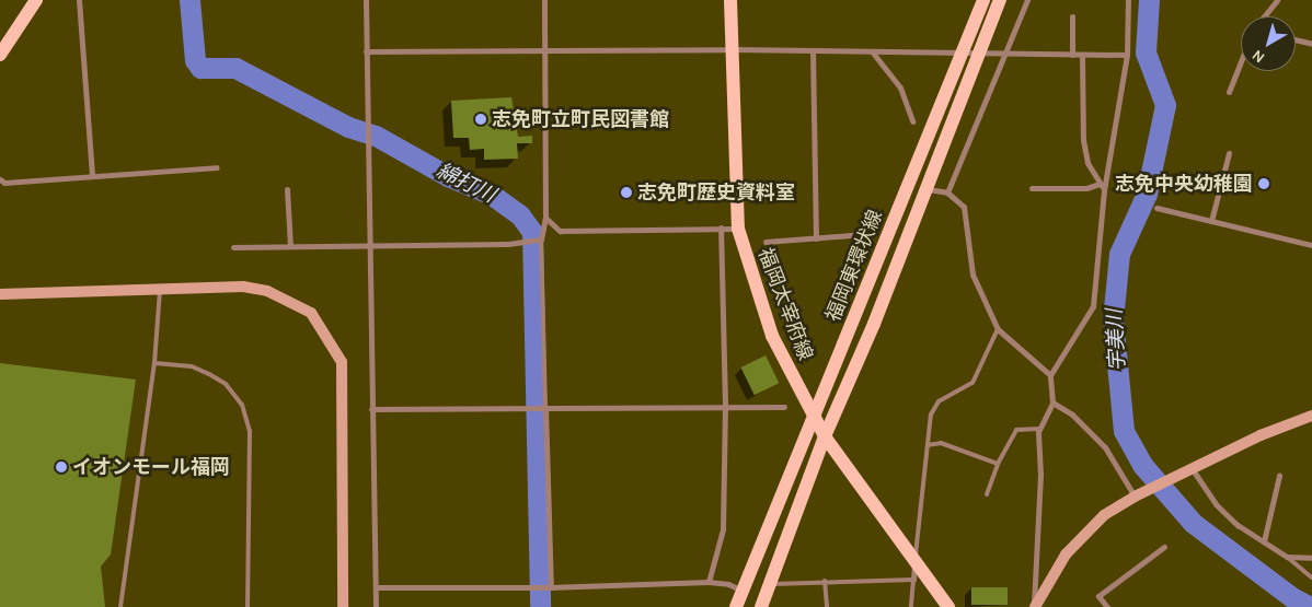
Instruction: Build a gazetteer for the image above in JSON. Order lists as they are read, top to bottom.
{
  "streets": {
    "main road": ["福岡東環状線", "福岡太宰府線"]
  },
  "crossings": [
    ["福岡東環状線", "福岡太宰府線"]
  ],
  "water": ["綿打川", "宇美川"],
  "places": [
    "志免町立町民図書館",
    "志免中央幼稚園",
    "志免町歴史資料室",
    "イオンモール福岡"
  ],
  "north": "bottom left"
}
